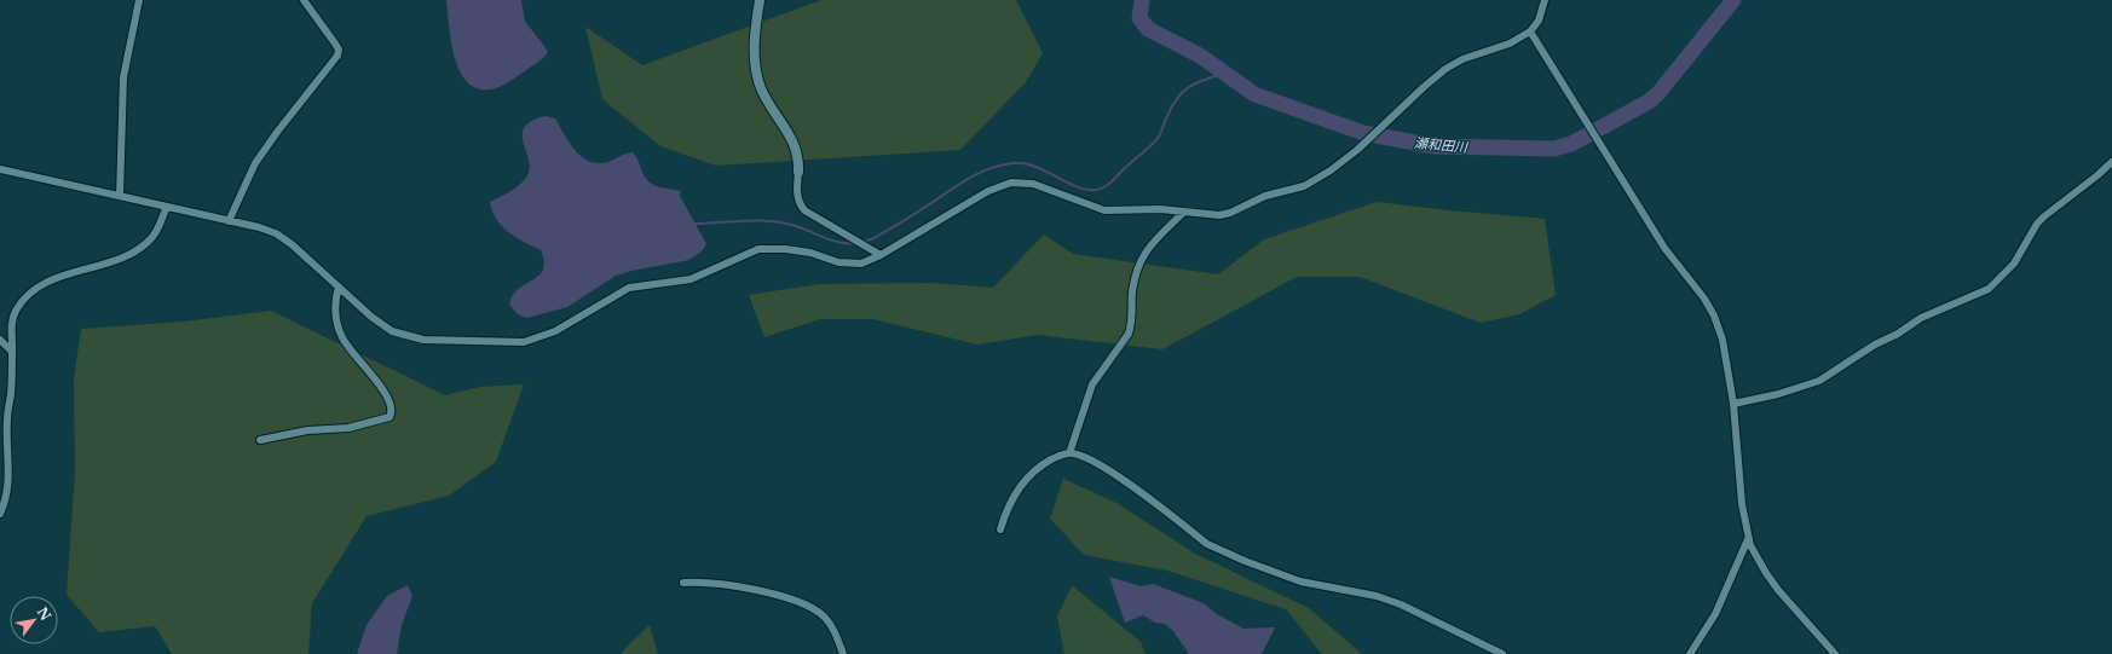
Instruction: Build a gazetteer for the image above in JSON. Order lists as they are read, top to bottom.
{
  "water": ["瀬和田川"],
  "north": "top right"
}
